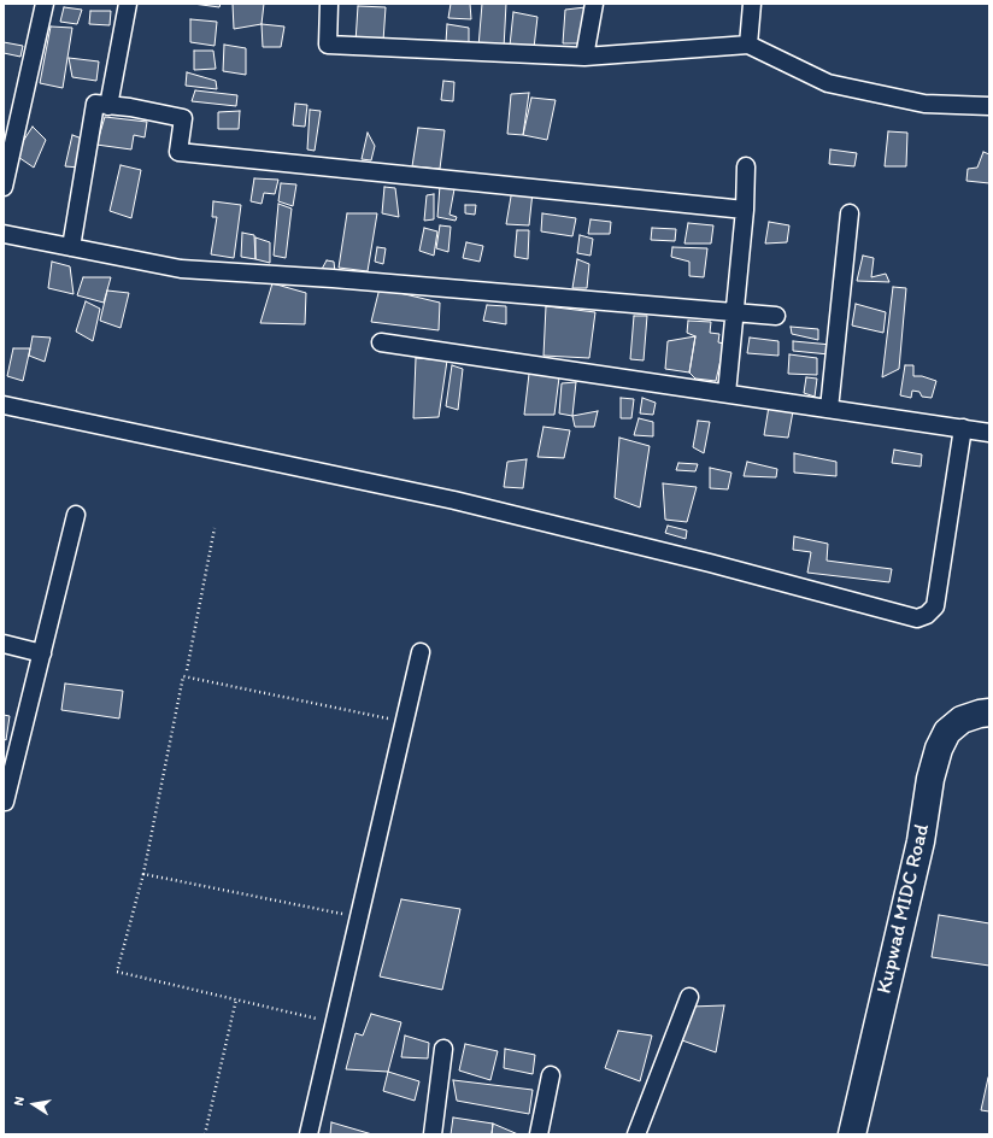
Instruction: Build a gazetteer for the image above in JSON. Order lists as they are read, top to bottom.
{
  "streets": {
    "main road": ["Kupwad MIDC Road"]
  },
  "north": "left"
}
